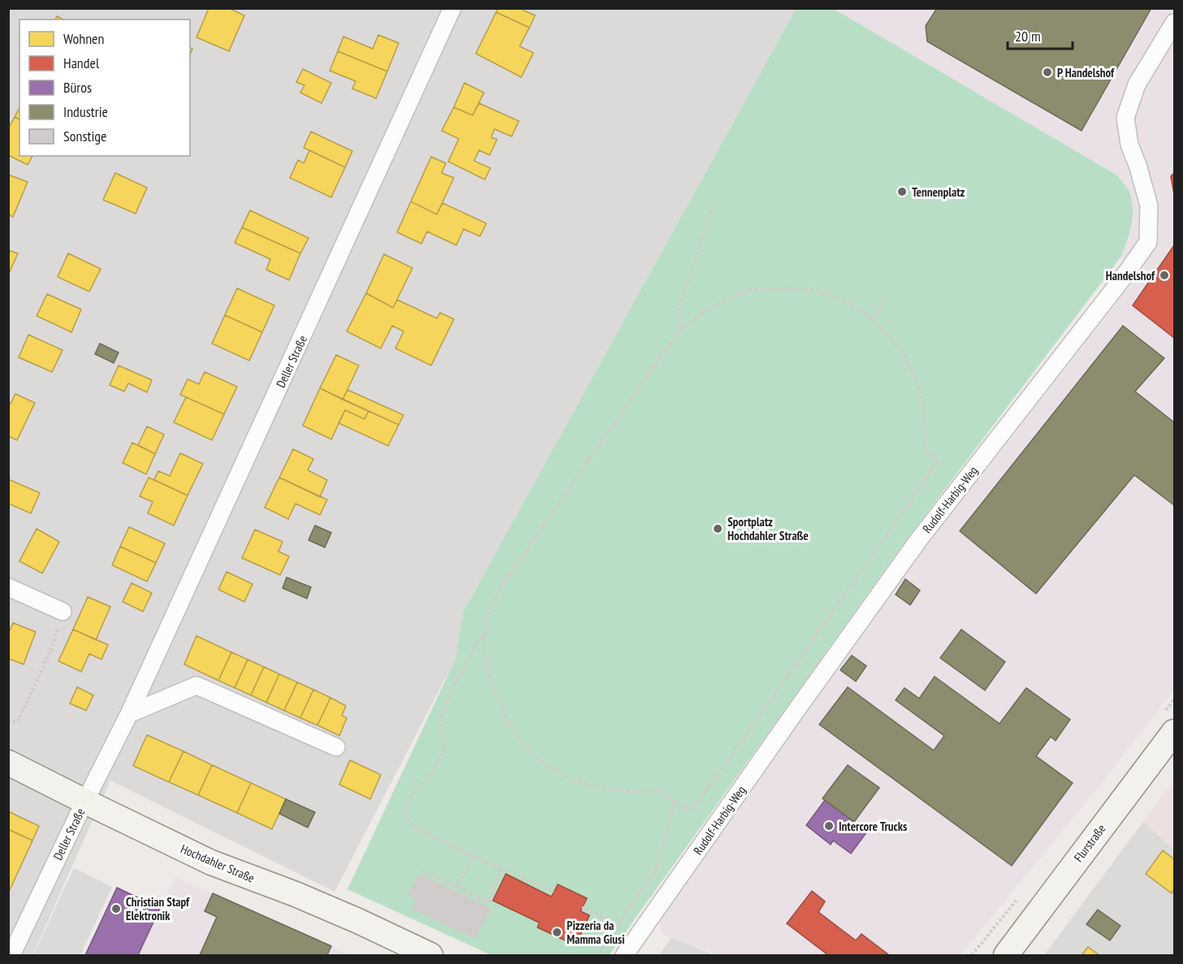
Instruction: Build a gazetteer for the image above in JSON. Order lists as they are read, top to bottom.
{
  "streets": {
    "street": [
      "Deller Straße",
      "Rudolf-Harbig-Weg",
      "Flurstraße",
      "Hochdahler Straße"
    ]
  },
  "crossings": [
    ["Deller Straße", "Hochdahler Straße"]
  ],
  "places": [
    "P Handelshof",
    "Tennenplatz",
    "Handelshof",
    "Sportplatz Hochdahler Straße",
    "Intercore Trucks",
    "Christian Stapf Elektronik",
    "Pizzeria da Mamma Giusi"
  ],
  "legend": [
    "Wohnen",
    "Handel",
    "Büros",
    "Industrie",
    "Sonstige"
  ],
  "scale_bar": "20 m"
}
